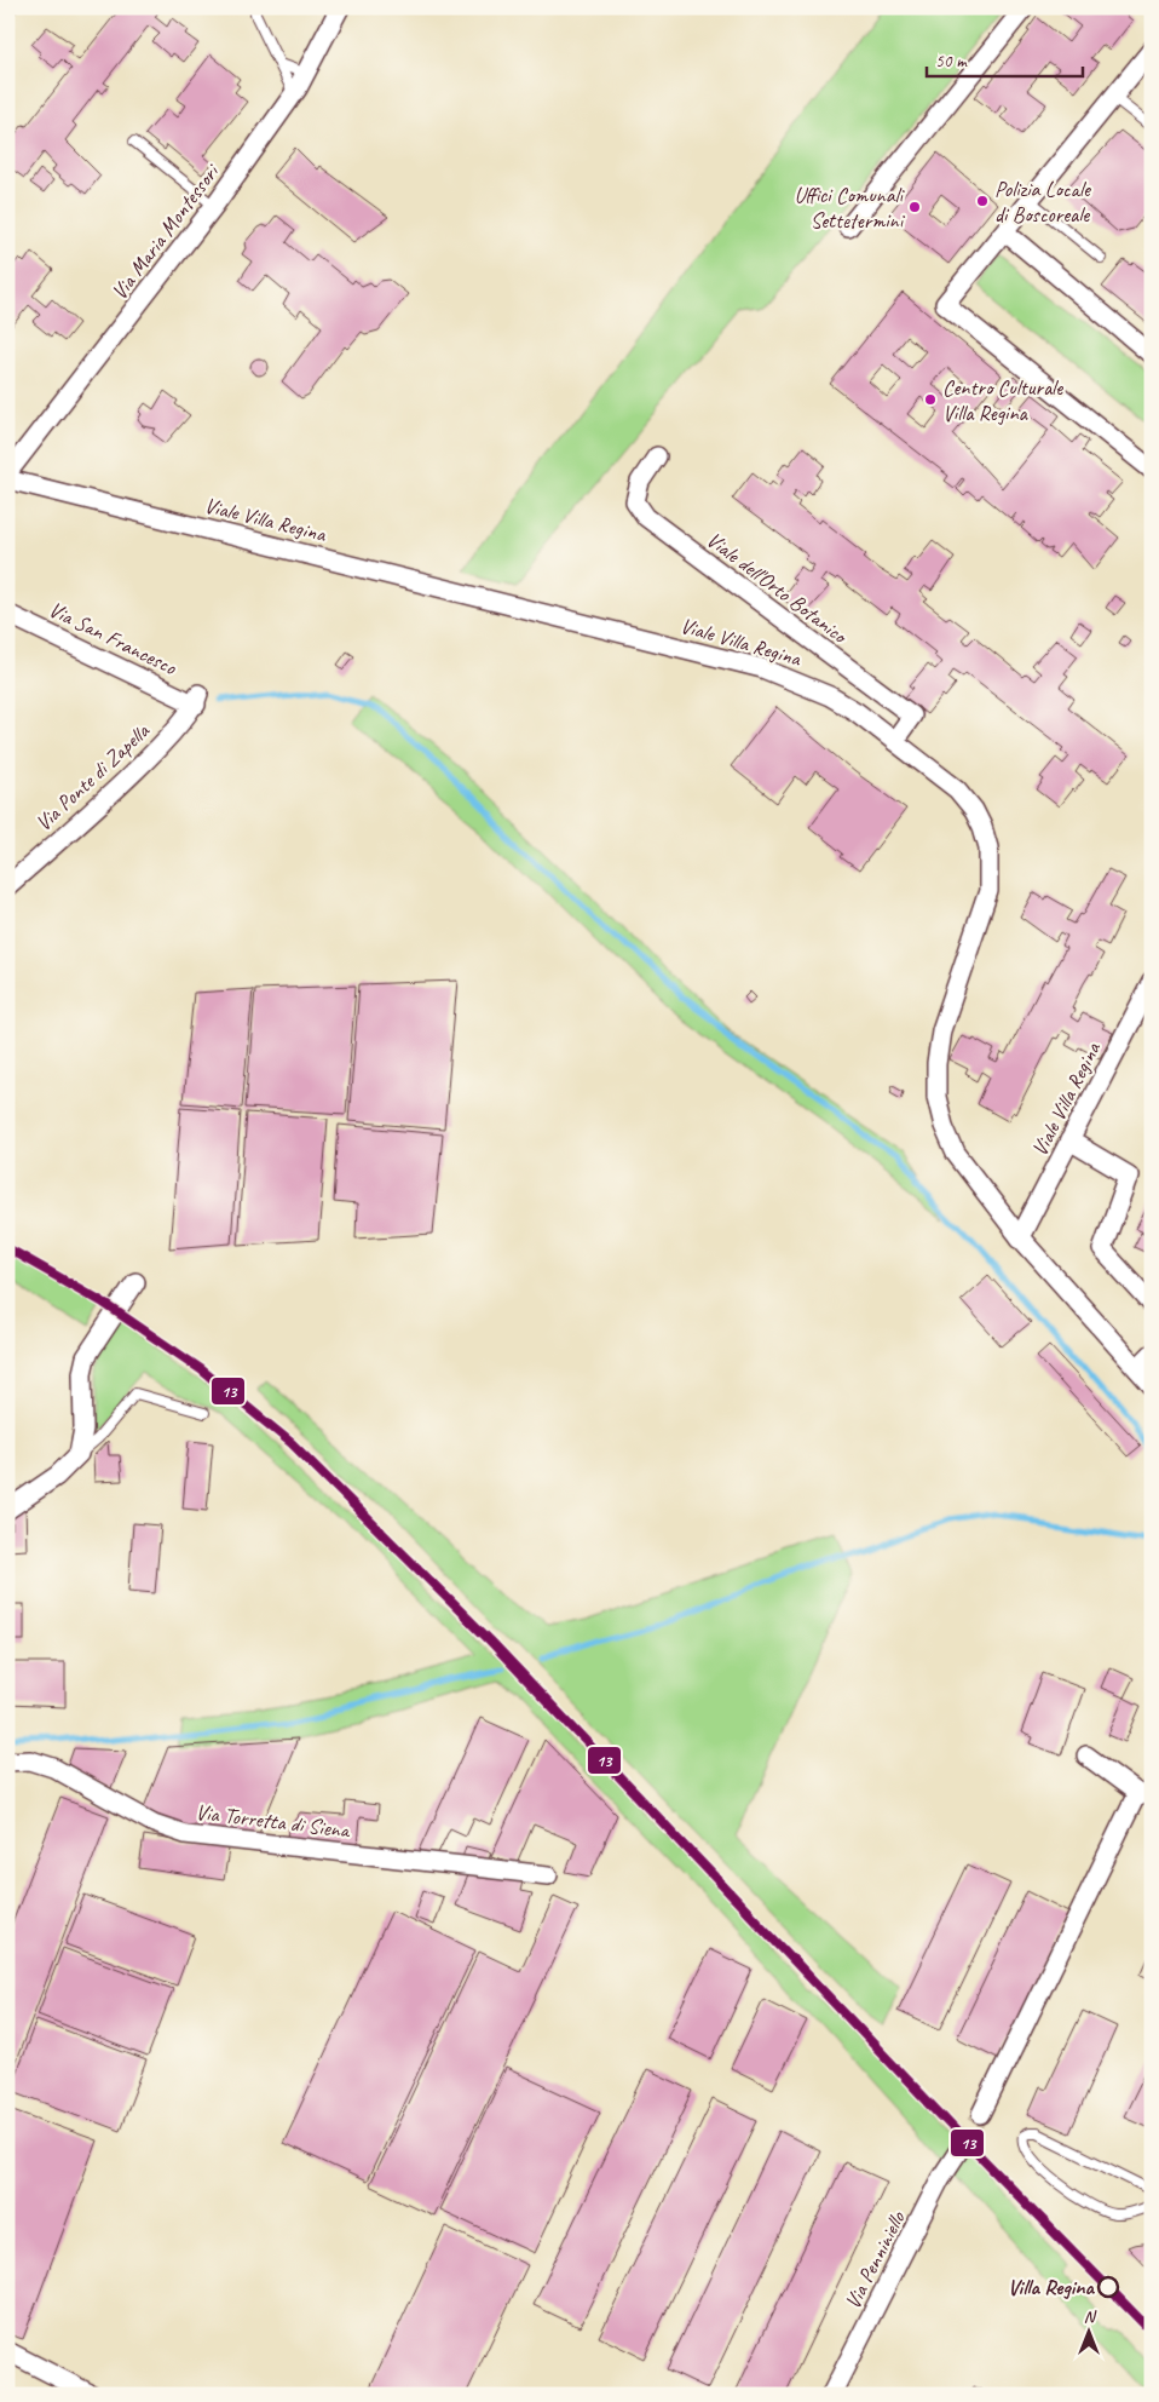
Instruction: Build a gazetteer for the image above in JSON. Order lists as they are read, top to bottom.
{
  "streets": {
    "street": [
      "Via Maria Montessori",
      "Viale Villa Regina",
      "Viale dell'Orto Botanico",
      "Via San Francesco",
      "Via Ponte di Zapella",
      "Via Torretta di Siena",
      "Via Penniniello"
    ]
  },
  "crossings": [
    ["Viale Villa Regina", "Viale dell'Orto Botanico"],
    ["Via San Francesco", "Via Ponte di Zapella"]
  ],
  "places": [
    "Polizia Locale di Boscoreale",
    "Uffici Comunali Settetermini",
    "Centro Culturale Villa Regina",
    "Villa Regina"
  ],
  "lines": ["transit line 13"],
  "scale_bar": "50 m",
  "north": "top"
}
